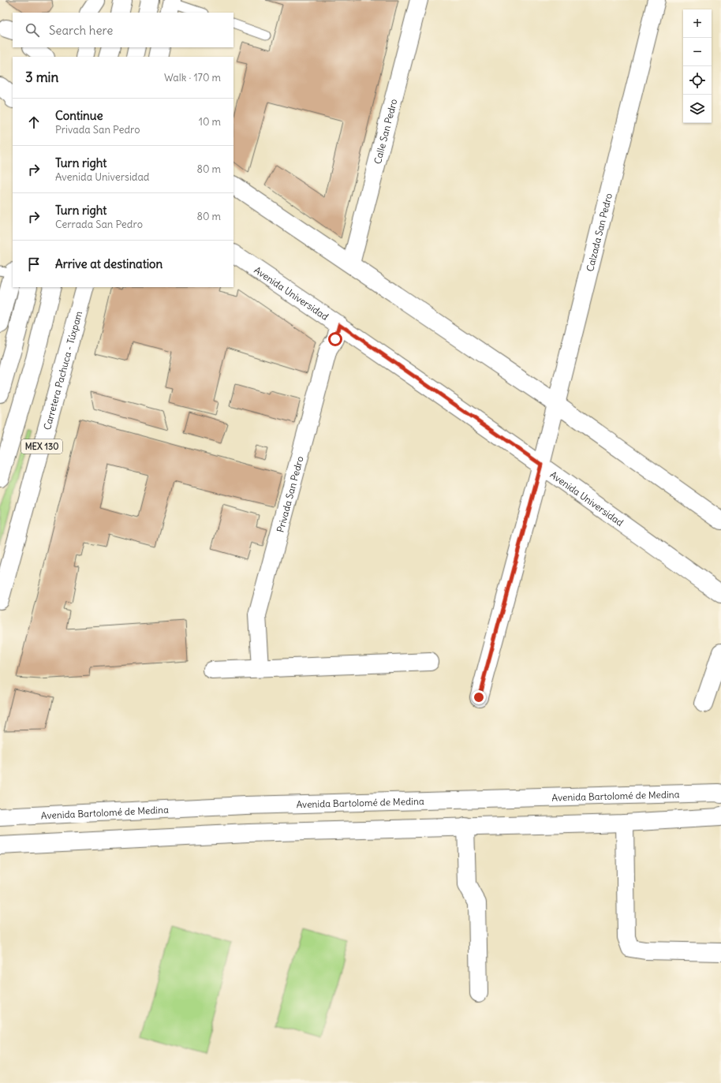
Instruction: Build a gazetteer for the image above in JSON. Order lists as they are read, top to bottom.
{
  "streets": {
    "street": [
      "Calle San Pedro",
      "Calzada San Pedro",
      "Avenida Universidad",
      "Carretera Pachuca - Túxpam",
      "MEX 130",
      "Privada San Pedro",
      "Avenida Bartolomé de Medina"
    ]
  },
  "crossings": [
    ["Calzada San Pedro", "Avenida Universidad"],
    ["Avenida Universidad", "Privada San Pedro"]
  ],
  "page": {
    "map_buttons": ["+", "−"],
    "search": "Search here",
    "heading": ["3 min", "Walk · 170 m"],
    "list": [
      ["Continue", "Privada San Pedro", "10 m"],
      ["Turn right", "Avenida Universidad", "80 m"],
      ["Turn right", "Cerrada San Pedro", "80 m"],
      "Arrive at destination"
    ]
  }
}
